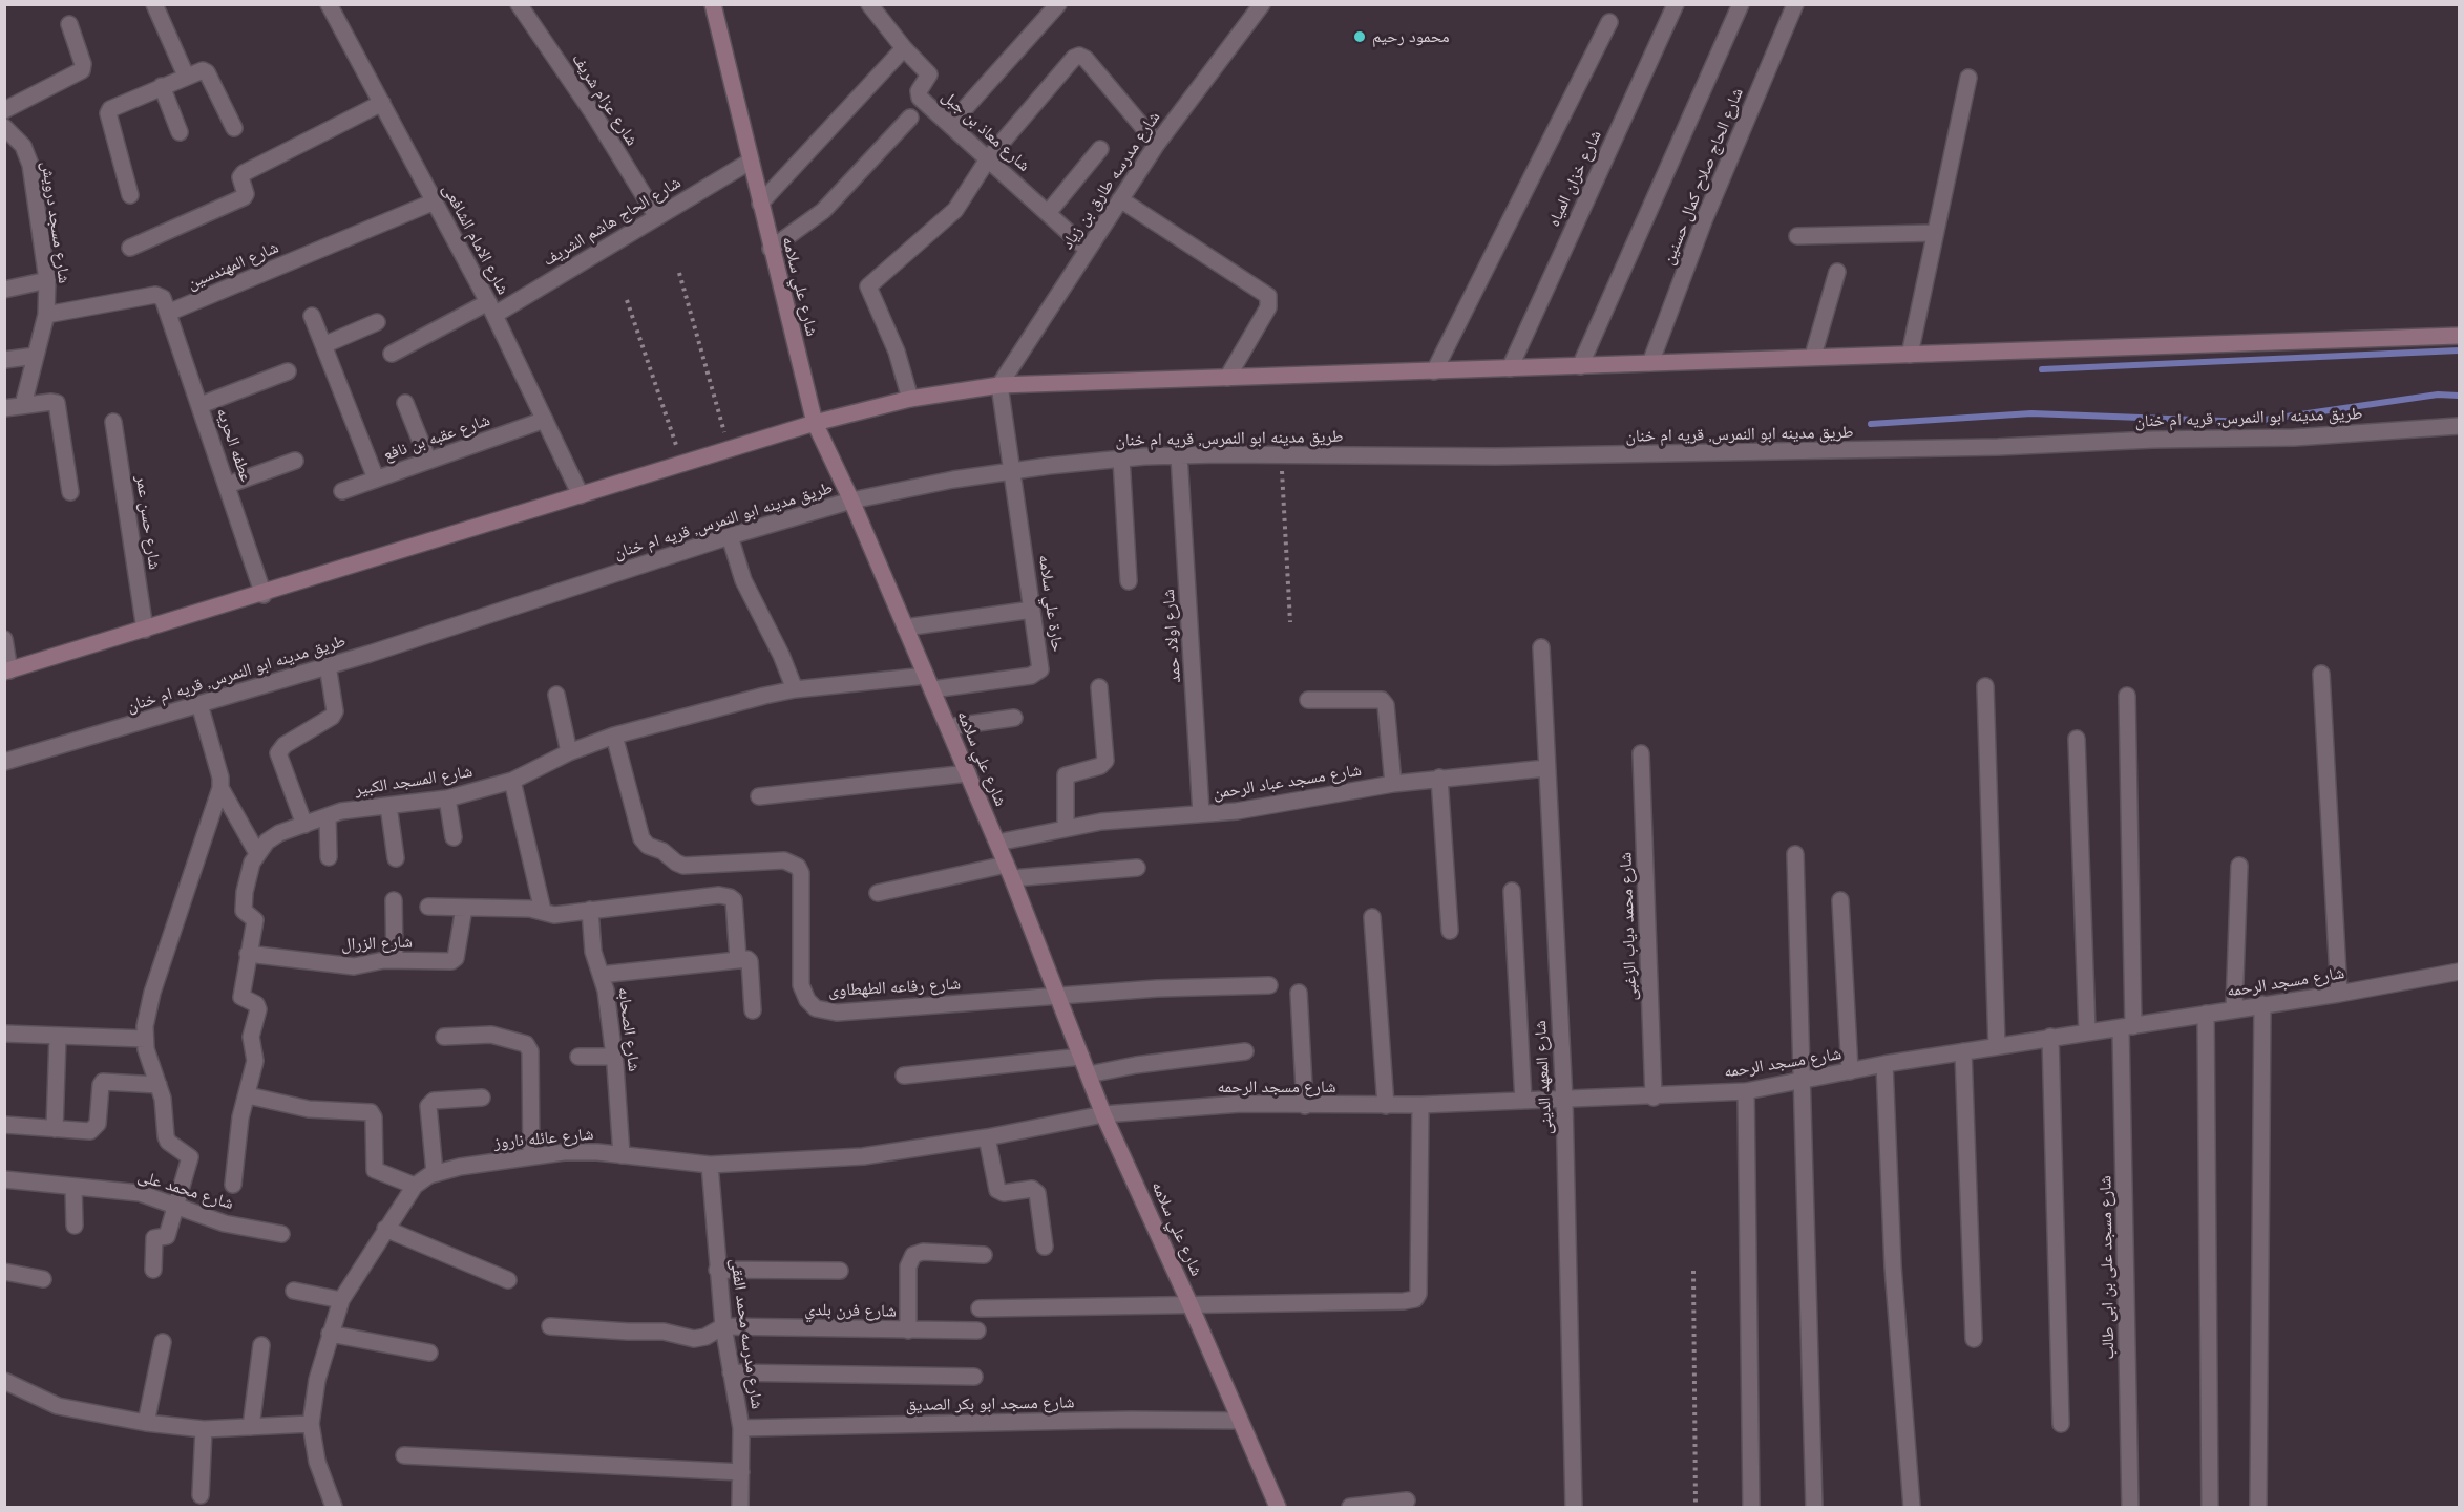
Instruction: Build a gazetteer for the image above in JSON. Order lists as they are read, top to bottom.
{
  "streets": {
    "street": [
      "شارع عزام شريف",
      "شارع معاذ بن جبل",
      "شارع الحاج صلاح كمال حسنين",
      "شارع خزان المياه",
      "شارع مدرسه طارق بن زياد",
      "شارع الحاج هاشم الشريف",
      "شارع مسجد درويش",
      "شارع الامام الشافعى",
      "شارع المهندسين",
      "شارع علي سلامه",
      "طريق مدينه ابو النمرس, قريه ام خنان",
      "شارع عقبه بن نافع",
      "عطفه الحريه",
      "شارع حسن عمر",
      "حارة علي سلامه",
      "شارع اولاد حمد",
      "شارع المسجد الكبير",
      "شارع مسجد عباد الرحمن",
      "شارع محمد دياب الزغبى",
      "شارع الزرال",
      "شارع مسجد الرحمه",
      "شارع رفاعه الطهطاوى",
      "شارع الصحابه",
      "شارع المعهد الدينى",
      "شارع عائله ناروز",
      "شارع محمد على",
      "شارع مسجد على بن ابى طالب",
      "شارع فرن بلدي",
      "شارع مدرسه محمد الفقى",
      "شارع مسجد ابو بكر الصديق"
    ]
  },
  "crossings": [
    ["شارع عزام شريف", "شارع الحاج هاشم الشريف"],
    ["شارع معاذ بن جبل", "شارع مدرسه طارق بن زياد"],
    ["شارع مدرسه طارق بن زياد", "حارة علي سلامه"],
    ["شارع الحاج هاشم الشريف", "شارع الامام الشافعى"],
    ["شارع الحاج هاشم الشريف", "شارع علي سلامه"],
    ["شارع الامام الشافعى", "شارع المهندسين"],
    ["شارع الامام الشافعى", "شارع عقبه بن نافع"],
    ["شارع المهندسين", "عطفه الحريه"],
    ["شارع علي سلامه", "طريق مدينه ابو النمرس, قريه ام خنان"],
    ["شارع علي سلامه", "حارة علي سلامه"],
    ["شارع علي سلامه", "شارع المسجد الكبير"],
    ["شارع علي سلامه", "شارع مسجد عباد الرحمن"],
    ["شارع علي سلامه", "شارع مسجد الرحمه"],
    ["شارع علي سلامه", "شارع رفاعه الطهطاوى"],
    ["شارع علي سلامه", "شارع عائله ناروز"],
    ["شارع علي سلامه", "شارع مسجد ابو بكر الصديق"],
    ["طريق مدينه ابو النمرس, قريه ام خنان", "حارة علي سلامه"],
    ["طريق مدينه ابو النمرس, قريه ام خنان", "شارع اولاد حمد"],
    ["حارة علي سلامه", "شارع المسجد الكبير"],
    ["شارع اولاد حمد", "شارع مسجد عباد الرحمن"],
    ["شارع المسجد الكبير", "شارع الزرال"],
    ["شارع المسجد الكبير", "شارع رفاعه الطهطاوى"],
    ["شارع مسجد عباد الرحمن", "شارع المعهد الدينى"],
    ["شارع محمد دياب الزغبى", "شارع مسجد الرحمه"],
    ["شارع مسجد الرحمه", "شارع المعهد الدينى"],
    ["شارع مسجد الرحمه", "شارع عائله ناروز"],
    ["شارع مسجد الرحمه", "شارع مسجد على بن ابى طالب"],
    ["شارع الصحابه", "شارع عائله ناروز"],
    ["شارع عائله ناروز", "شارع مدرسه محمد الفقى"],
    ["شارع فرن بلدي", "شارع مدرسه محمد الفقى"],
    ["شارع مدرسه محمد الفقى", "شارع مسجد ابو بكر الصديق"]
  ],
  "places": ["محمود رحيم"]
}
